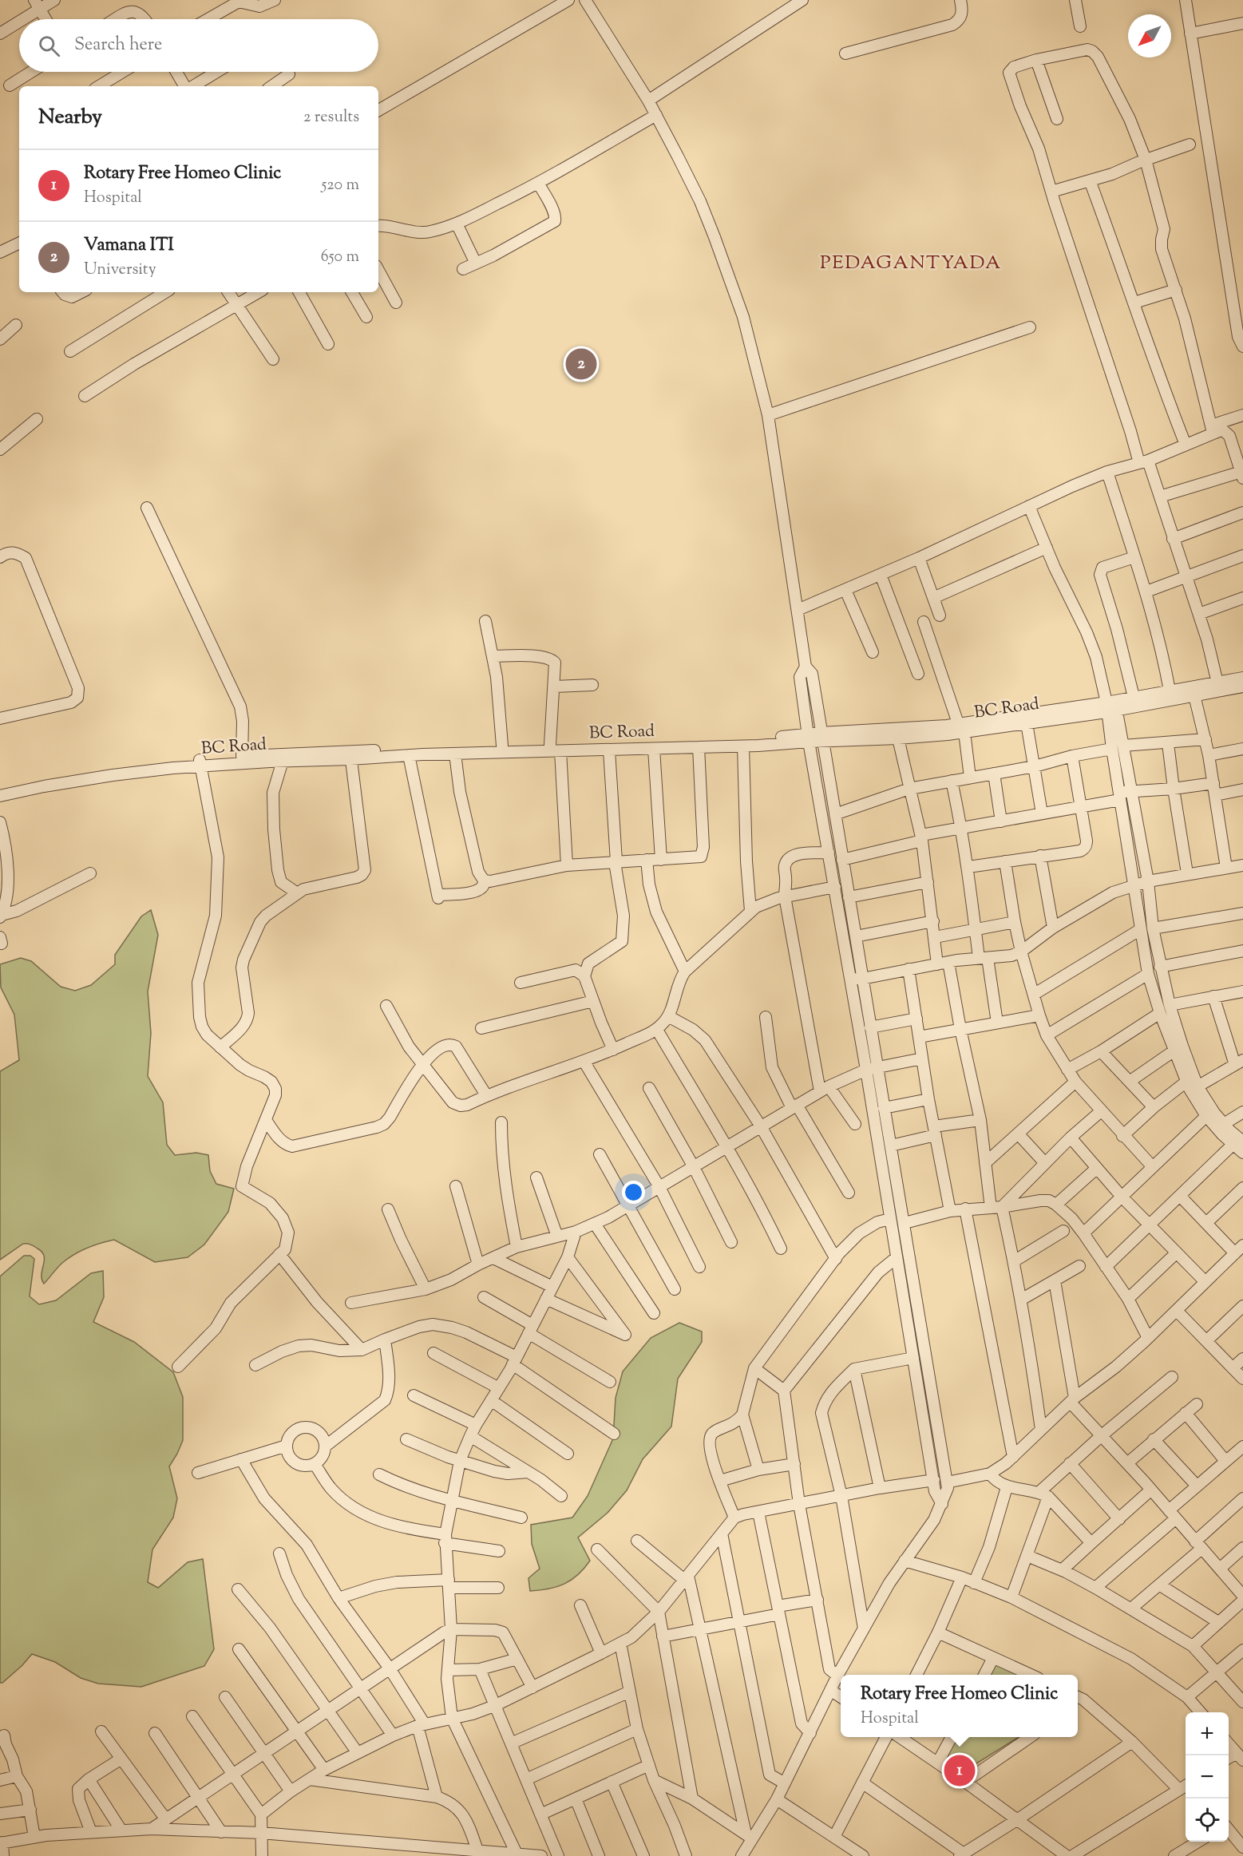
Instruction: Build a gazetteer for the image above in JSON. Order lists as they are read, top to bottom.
{
  "streets": {
    "street": ["BC Road"]
  },
  "districts": ["PEDAGANTYADA"],
  "north": "bottom left",
  "page": {
    "search": "Search here",
    "heading": ["Nearby", "2 results"],
    "list": [
      {
        "mark": "1",
        "name": "Rotary Free Homeo Clinic",
        "note": "Hospital",
        "value": "520 m"
      },
      {
        "mark": "2",
        "name": "Vamana ITI",
        "note": "University",
        "value": "650 m"
      }
    ],
    "pins": ["2", "1"],
    "popup": ["Rotary Free Homeo Clinic", "Hospital"],
    "map_buttons": ["+", "−"]
  }
}
